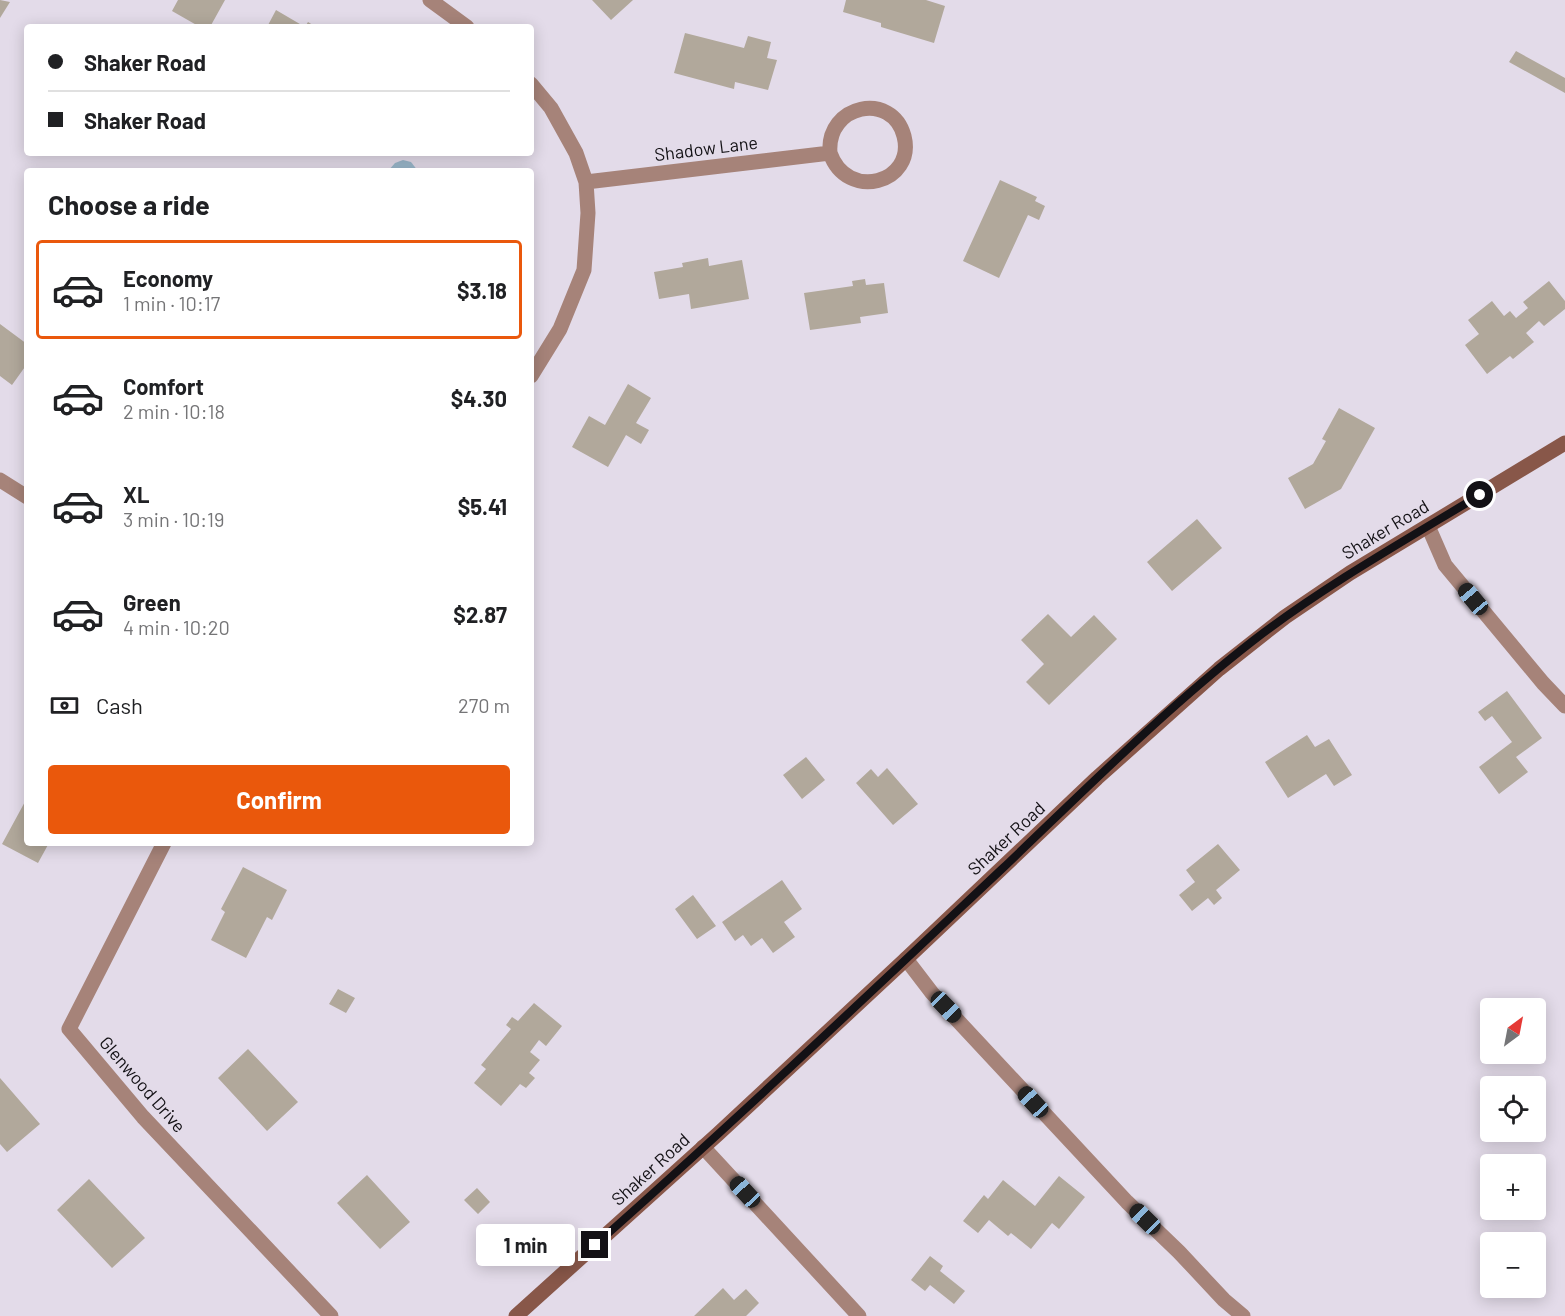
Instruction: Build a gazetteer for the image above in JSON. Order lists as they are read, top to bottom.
{
  "streets": {
    "street": ["Shadow Lane", "Shaker Road", "Glenwood Drive"]
  },
  "north": "top right",
  "page": {
    "banner": ["Shaker Road", "Shaker Road"],
    "heading": "Choose a ride",
    "list": [
      {
        "name": "Economy",
        "note": "1 min · 10:17",
        "value": "$3.18"
      },
      {
        "name": "Comfort",
        "note": "2 min · 10:18",
        "value": "$4.30"
      },
      {
        "name": "XL",
        "note": "3 min · 10:19",
        "value": "$5.41"
      },
      {
        "name": "Green",
        "note": "4 min · 10:20",
        "value": "$2.87"
      }
    ],
    "pay": ["Cash", "270 m"],
    "buttons": "Confirm",
    "map_buttons": ["+", "−"],
    "bubble": "1 min"
  }
}
